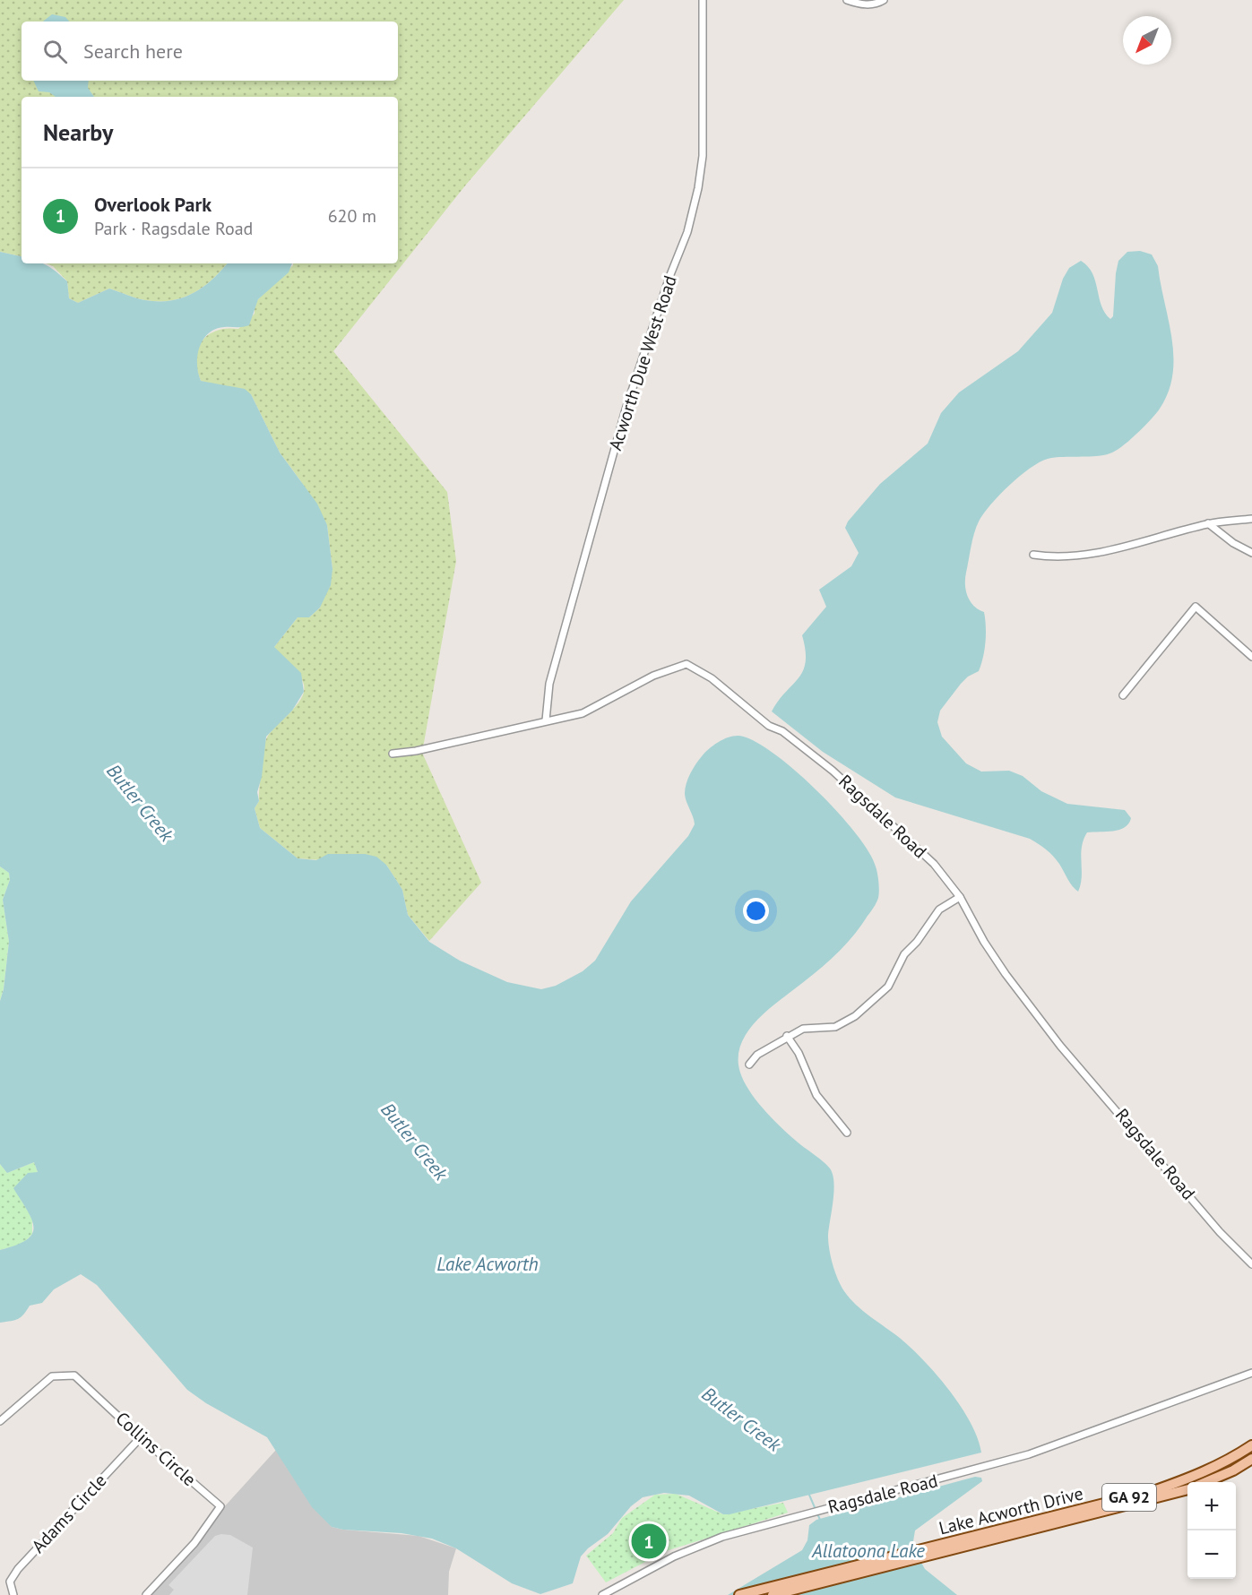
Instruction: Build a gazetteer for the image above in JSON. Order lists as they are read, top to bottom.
{
  "streets": {
    "main road": ["GA 92", "Lake Acworth Drive"],
    "street": [
      "Acworth Due West Road",
      "Ragsdale Road",
      "Collins Circle",
      "Adams Circle"
    ]
  },
  "crossings": [
    ["Acworth Due West Road", "Ragsdale Road"],
    ["Collins Circle", "Adams Circle"]
  ],
  "water": ["Butler Creek", "Lake Acworth", "Allatoona Lake"],
  "north": "bottom left",
  "page": {
    "search": "Search here",
    "heading": "Nearby",
    "list": [
      {
        "mark": "1",
        "name": "Overlook Park",
        "note": "Park · Ragsdale Road",
        "value": "620 m"
      }
    ],
    "map_buttons": ["+", "−"],
    "pins": "1"
  }
}
